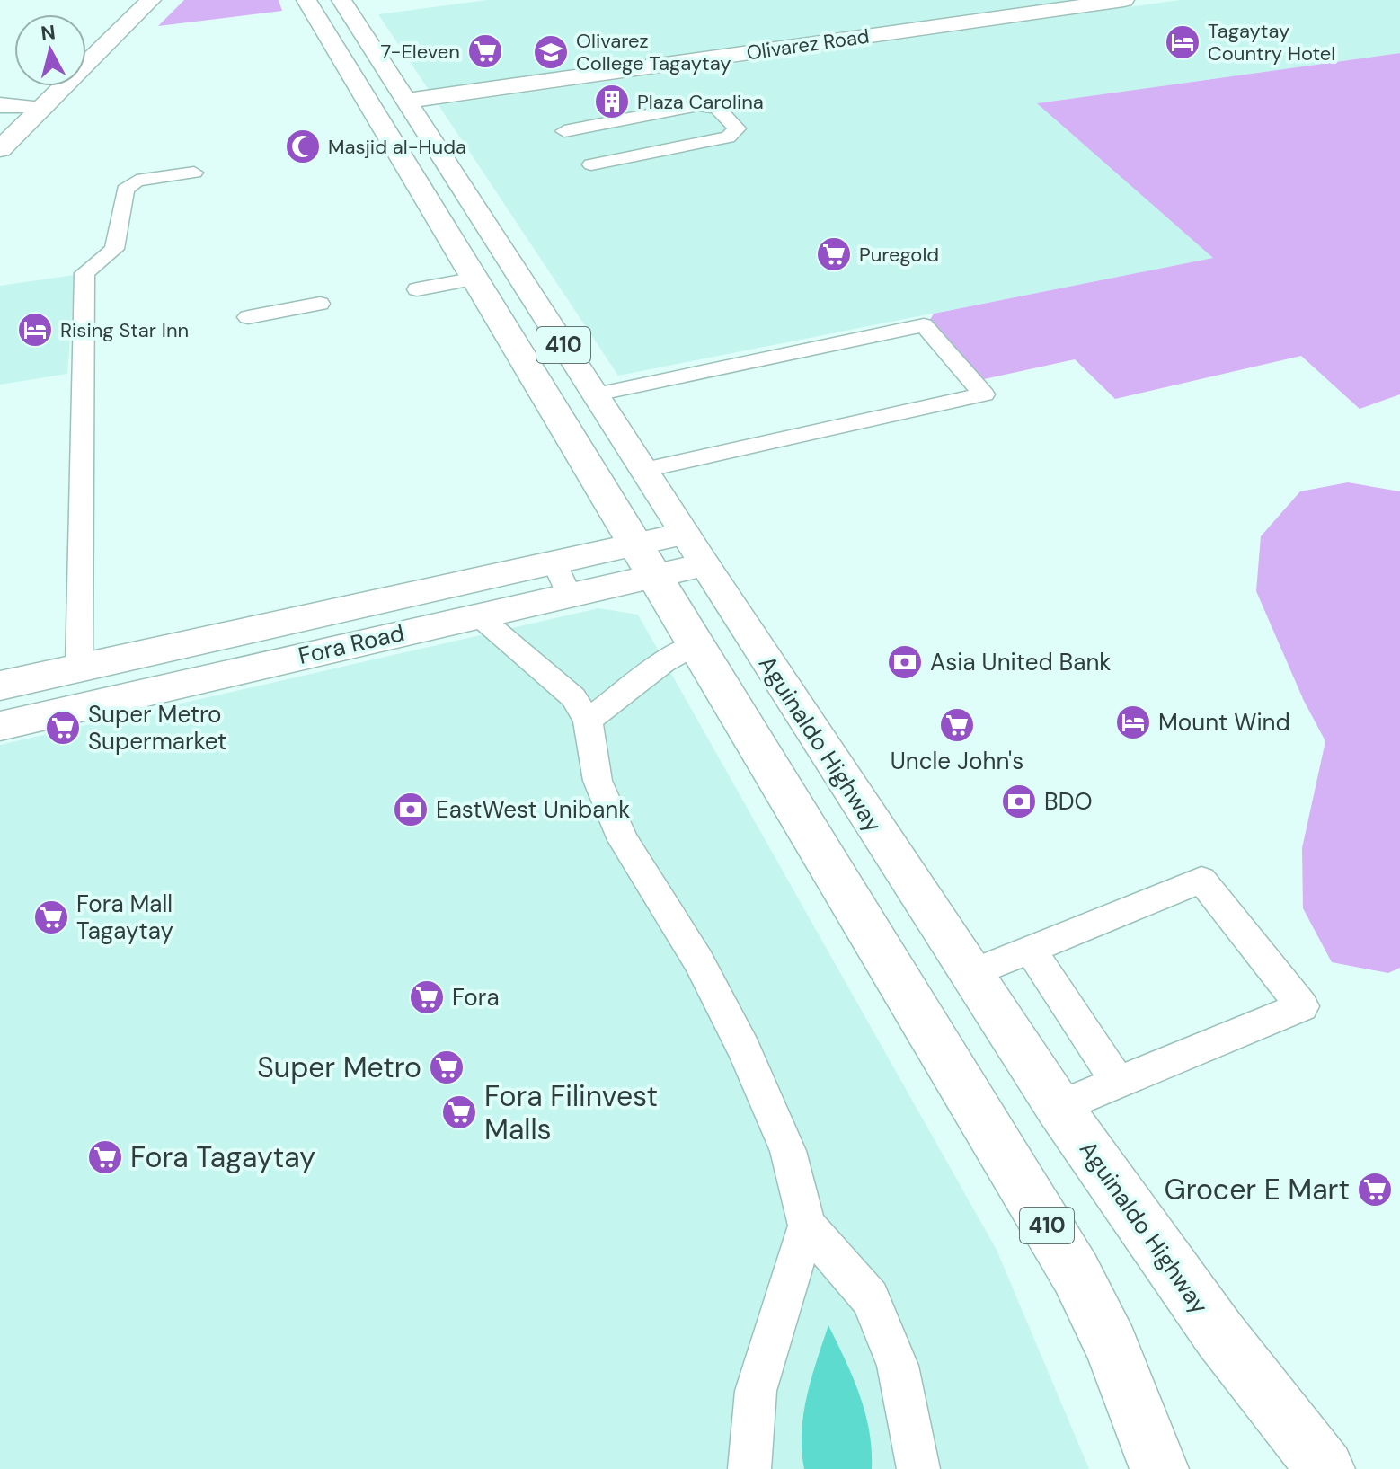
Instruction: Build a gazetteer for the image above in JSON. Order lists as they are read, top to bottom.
{
  "streets": {
    "main road": [
      "Olivarez Road",
      "410",
      "Fora Road",
      "Aguinaldo Highway"
    ]
  },
  "crossings": [
    ["Olivarez Road", "Aguinaldo Highway"],
    ["410", "Fora Road"],
    ["Fora Road", "Aguinaldo Highway"]
  ],
  "places": {
    "hotel": ["Tagaytay Country Hotel", "Rising Star Inn", "Mount Wind"],
    "supermarket": [
      "7-Eleven",
      "Puregold",
      "Uncle John's",
      "Super Metro Supermarket",
      "Fora Mall Tagaytay",
      "Fora",
      "Super Metro",
      "Fora Filinvest Malls",
      "Fora Tagaytay",
      "Grocer E Mart"
    ],
    "school or university": ["Olivarez College Tagaytay"],
    "building": ["Plaza Carolina"],
    "mosque": ["Masjid al-Huda"],
    "bank": ["Asia United Bank", "BDO", "EastWest Unibank"]
  },
  "north": "top"
}
